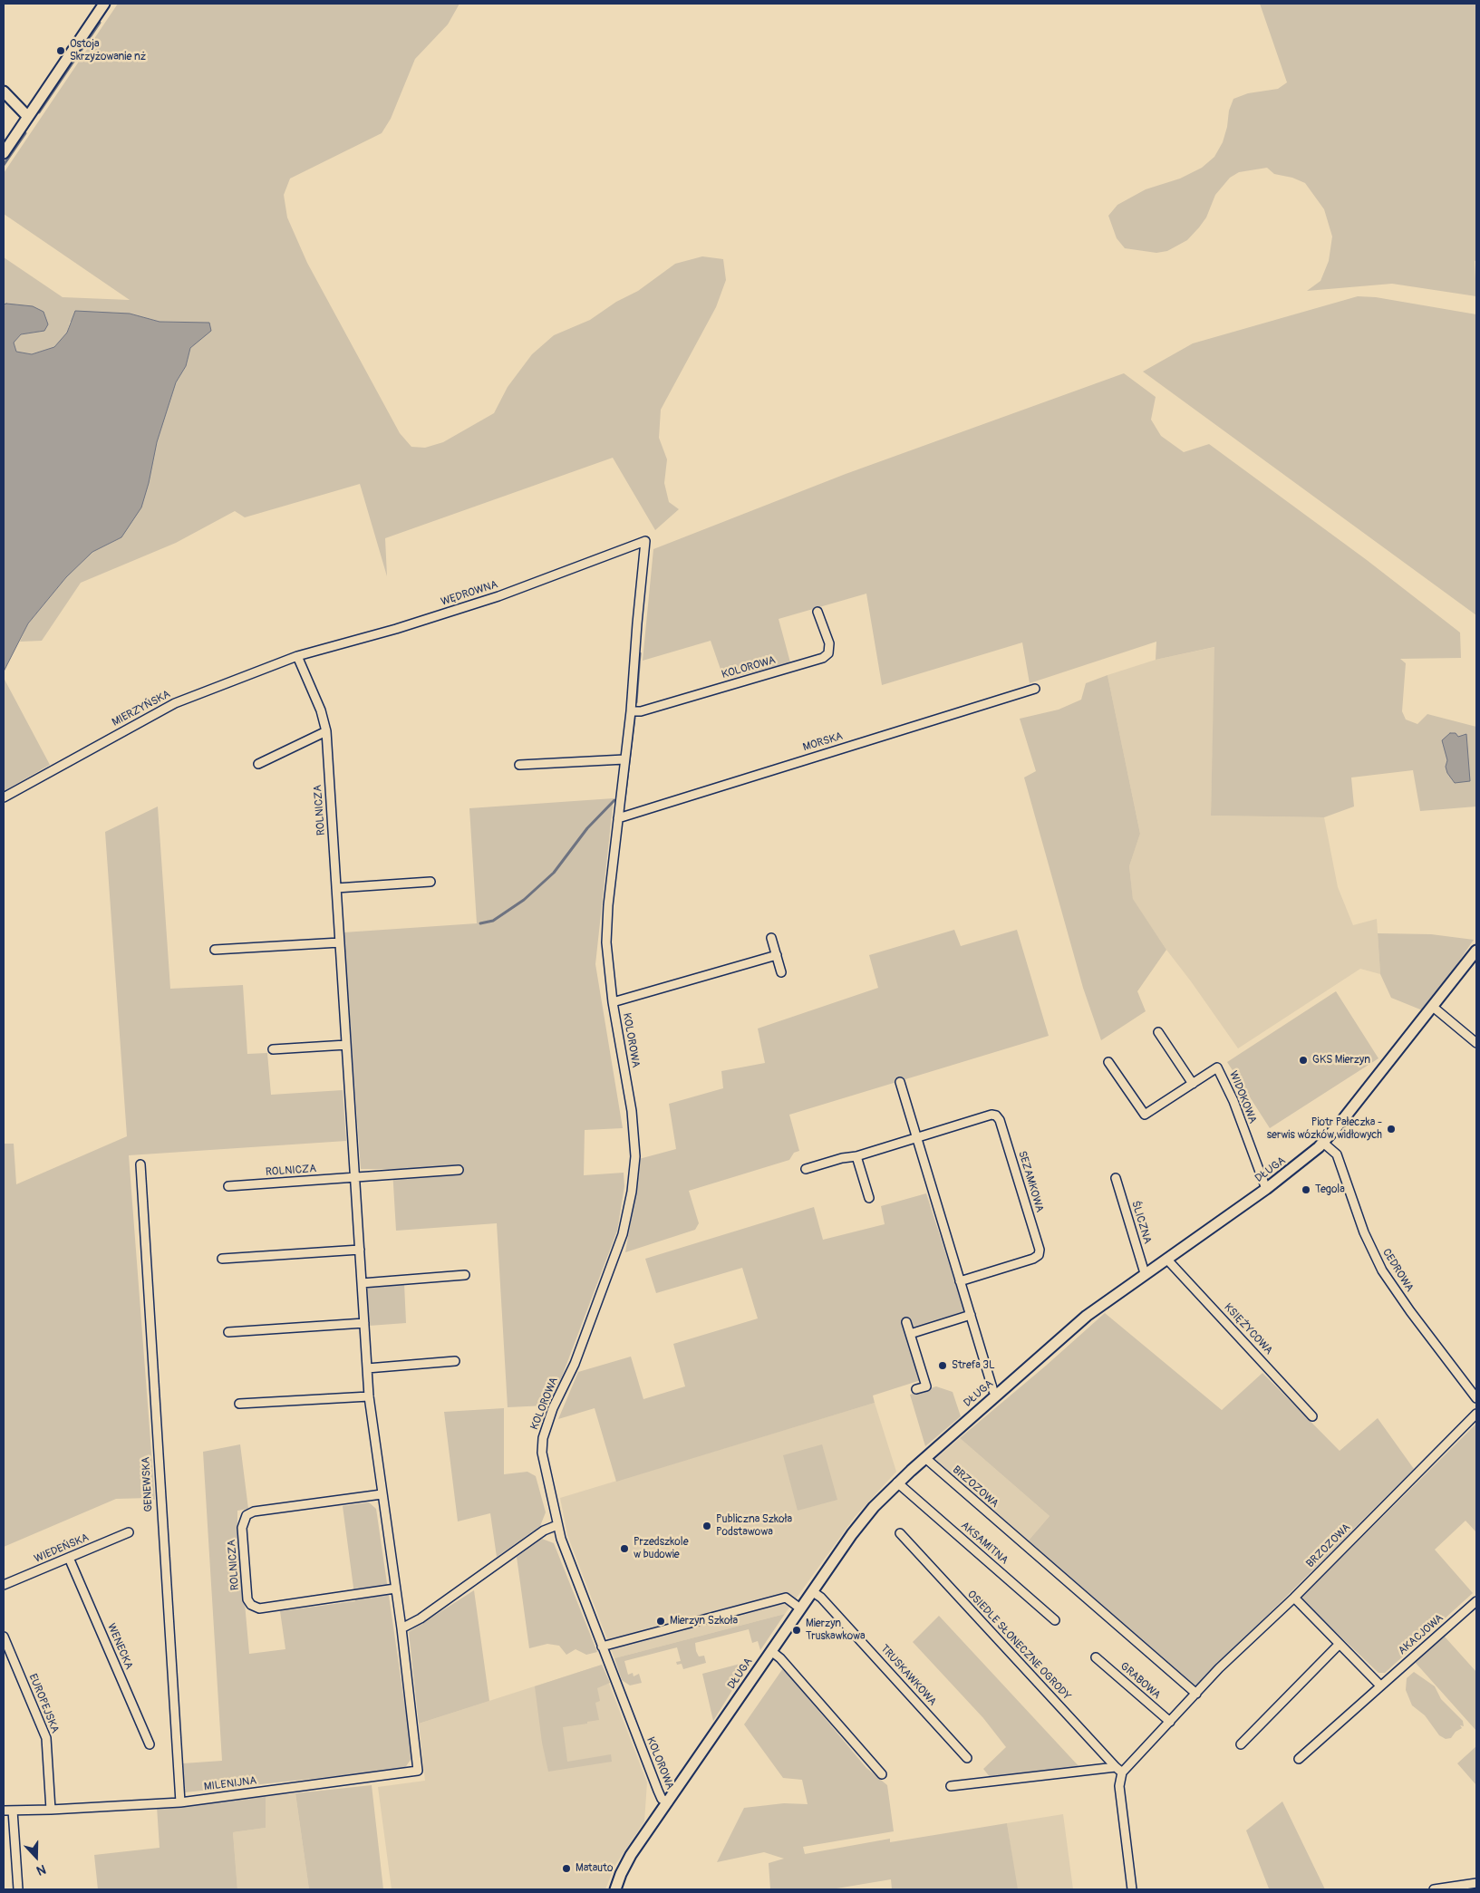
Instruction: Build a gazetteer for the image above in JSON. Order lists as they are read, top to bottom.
{
  "streets": {
    "street": [
      "WĘDROWNA",
      "KOLOROWA",
      "MIERZYŃSKA",
      "MORSKA",
      "ROLNICZA",
      "WIDOKOWA",
      "DŁUGA",
      "SEZAMKOWA",
      "ŚLICZNA",
      "CEDROWA",
      "KSIĘŻYCOWA",
      "GENEWSKA",
      "BRZOZOWA",
      "AKSAMITNA",
      "WIEDEŃSKA",
      "AKACJOWA",
      "OSIEDLE SŁONECZNE OGRODY",
      "WENECKA",
      "TRUSKAWKOWA",
      "GRABOWA",
      "EUROPEJSKA",
      "MILENIJNA"
    ]
  },
  "crossings": [
    ["WĘDROWNA", "KOLOROWA"],
    ["WĘDROWNA", "MIERZYŃSKA"],
    ["WĘDROWNA", "ROLNICZA"],
    ["KOLOROWA", "MORSKA"],
    ["KOLOROWA", "DŁUGA"],
    ["MIERZYŃSKA", "ROLNICZA"],
    ["ROLNICZA", "MILENIJNA"],
    ["WIDOKOWA", "DŁUGA"],
    ["DŁUGA", "ŚLICZNA"],
    ["DŁUGA", "CEDROWA"],
    ["DŁUGA", "KSIĘŻYCOWA"],
    ["DŁUGA", "BRZOZOWA"],
    ["DŁUGA", "AKSAMITNA"],
    ["DŁUGA", "TRUSKAWKOWA"],
    ["GENEWSKA", "MILENIJNA"],
    ["BRZOZOWA", "OSIEDLE SŁONECZNE OGRODY"],
    ["BRZOZOWA", "GRABOWA"],
    ["WIEDEŃSKA", "WENECKA"],
    ["EUROPEJSKA", "MILENIJNA"]
  ],
  "places": [
    "Ostoja Skrzyżowanie nż",
    "GKS Mierzyn",
    "Piotr Pałeczka - serwis wózków widłowych",
    "Tegola",
    "Strefa 3L",
    "Publiczna Szkoła Podstawowa",
    "Przedszkole w budowie",
    "Mierzyn Szkoła",
    "Mierzyn Truskawkowa",
    "Matauto"
  ],
  "north": "bottom"
}
